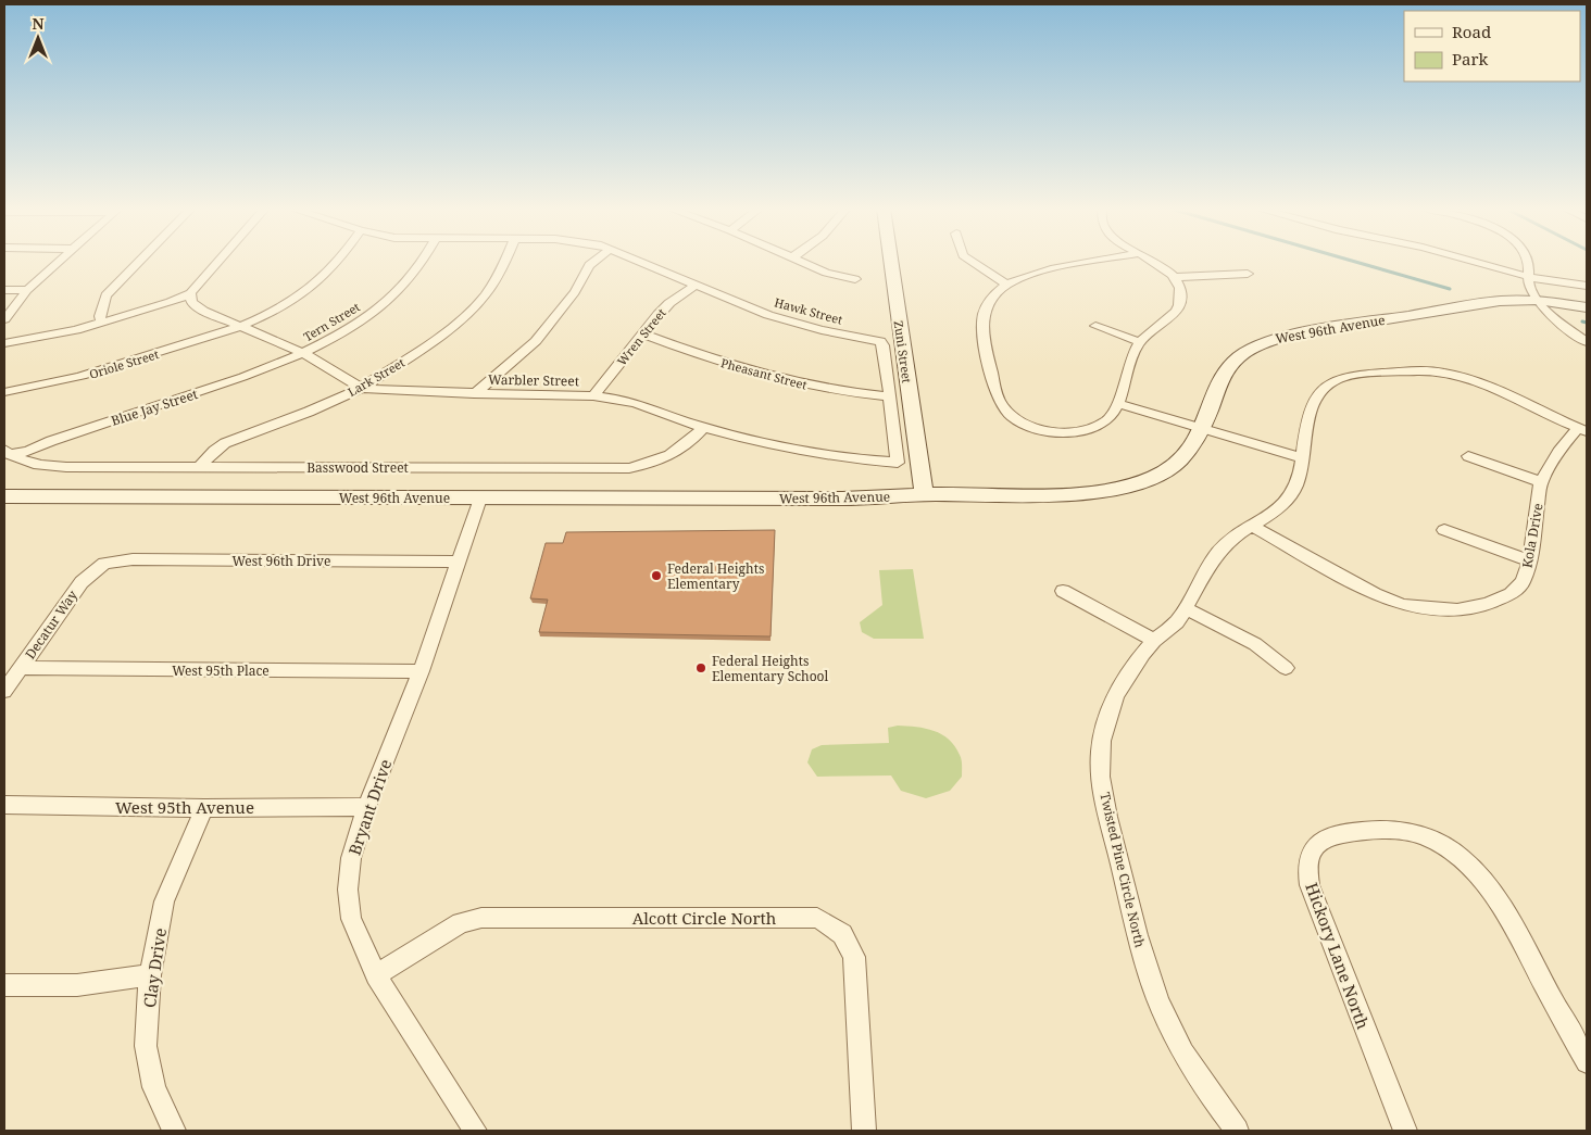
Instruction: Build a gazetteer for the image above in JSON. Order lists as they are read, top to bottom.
{
  "streets": {
    "street": [
      "Hawk Street",
      "Tern Street",
      "West 96th Avenue",
      "Wren Street",
      "Zuni Street",
      "Oriole Street",
      "Pheasant Street",
      "Lark Street",
      "Warbler Street",
      "Blue Jay Street",
      "Basswood Street",
      "Kola Drive",
      "West 96th Drive",
      "Decatur Way",
      "West 95th Place",
      "West 95th Avenue",
      "Bryant Drive",
      "Twisted Pine Circle North",
      "Alcott Circle North",
      "Hickory Lane North",
      "Clay Drive"
    ]
  },
  "crossings": [
    ["Hawk Street", "Wren Street"],
    ["Hawk Street", "Pheasant Street"],
    ["Hawk Street", "Warbler Street"],
    ["Tern Street", "Warbler Street"],
    ["Tern Street", "Blue Jay Street"],
    ["West 96th Avenue", "Zuni Street"],
    ["West 96th Avenue", "Bryant Drive"],
    ["Wren Street", "Pheasant Street"],
    ["Wren Street", "Warbler Street"],
    ["Oriole Street", "Warbler Street"],
    ["Pheasant Street", "Warbler Street"],
    ["Lark Street", "Warbler Street"],
    ["Lark Street", "Basswood Street"],
    ["Warbler Street", "Blue Jay Street"],
    ["Warbler Street", "Basswood Street"],
    ["Blue Jay Street", "Basswood Street"],
    ["Kola Drive", "Twisted Pine Circle North"],
    ["West 96th Drive", "Decatur Way"],
    ["West 96th Drive", "Bryant Drive"],
    ["Decatur Way", "West 95th Place"],
    ["West 95th Place", "Bryant Drive"],
    ["West 95th Avenue", "Bryant Drive"],
    ["West 95th Avenue", "Clay Drive"],
    ["Bryant Drive", "Alcott Circle North"]
  ],
  "places": ["Federal Heights Elementary", "Federal Heights Elementary School"],
  "legend": ["Road", "Park"],
  "north": "top"
}
